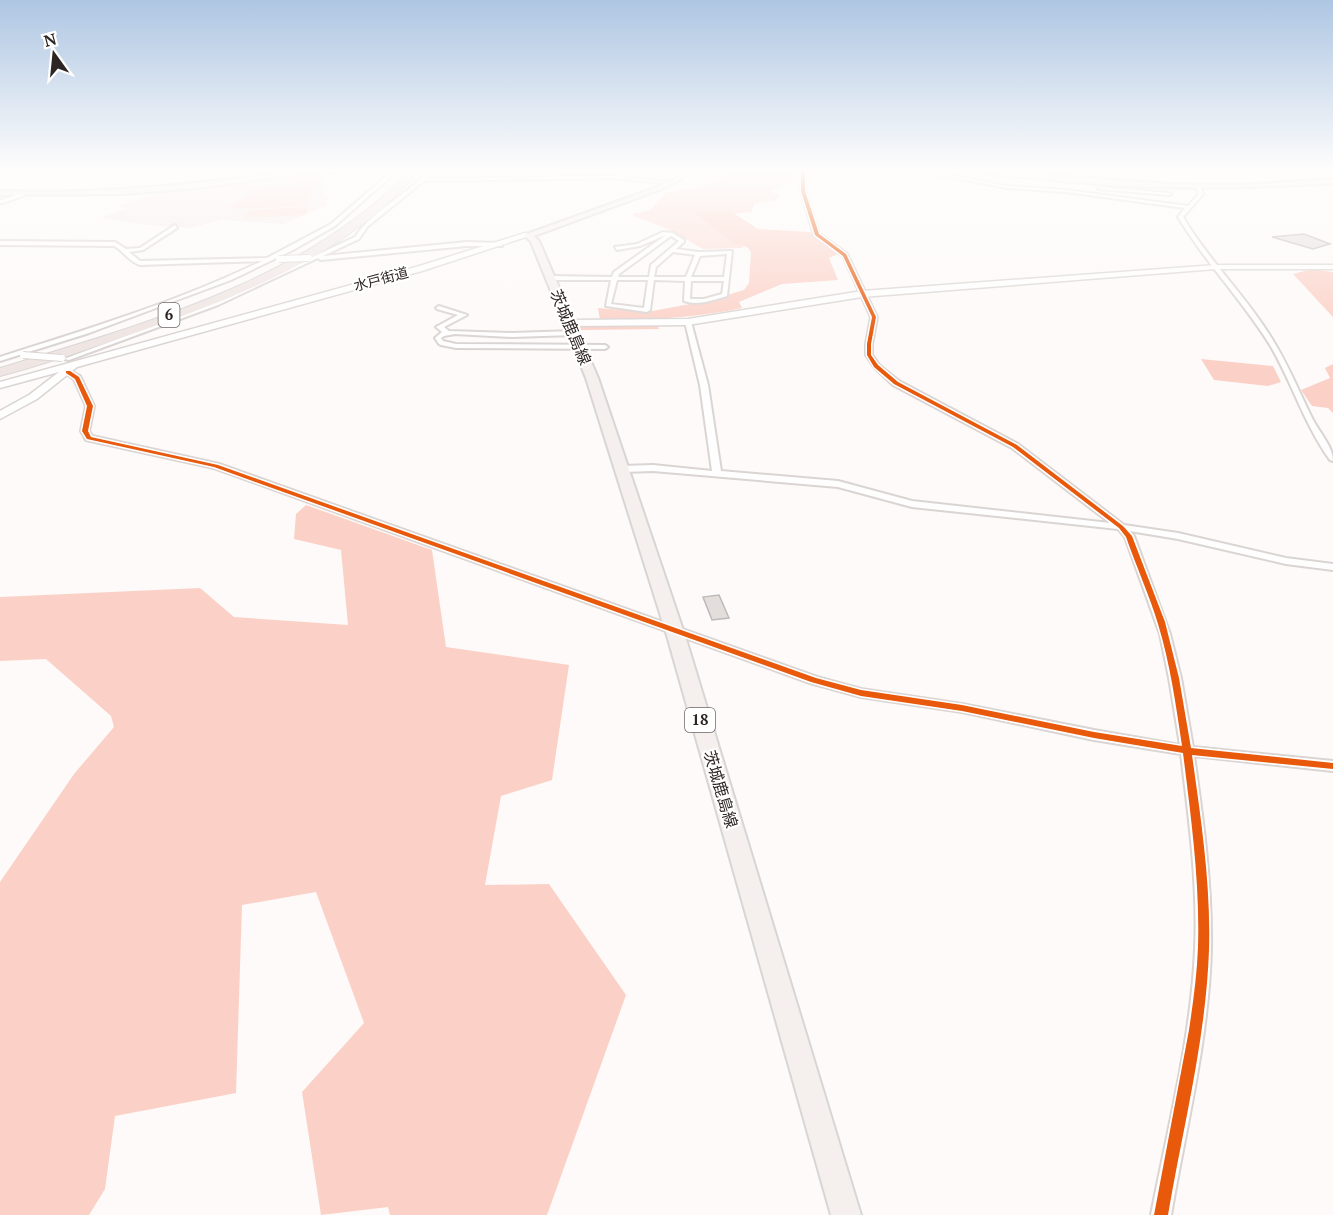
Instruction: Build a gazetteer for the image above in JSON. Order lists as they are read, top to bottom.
{
  "streets": {
    "highway": ["6"],
    "main road": ["水戸街道", "茨城鹿島線", "18"]
  },
  "crossings": [
    ["水戸街道", "茨城鹿島線"]
  ],
  "north": "top"
}
